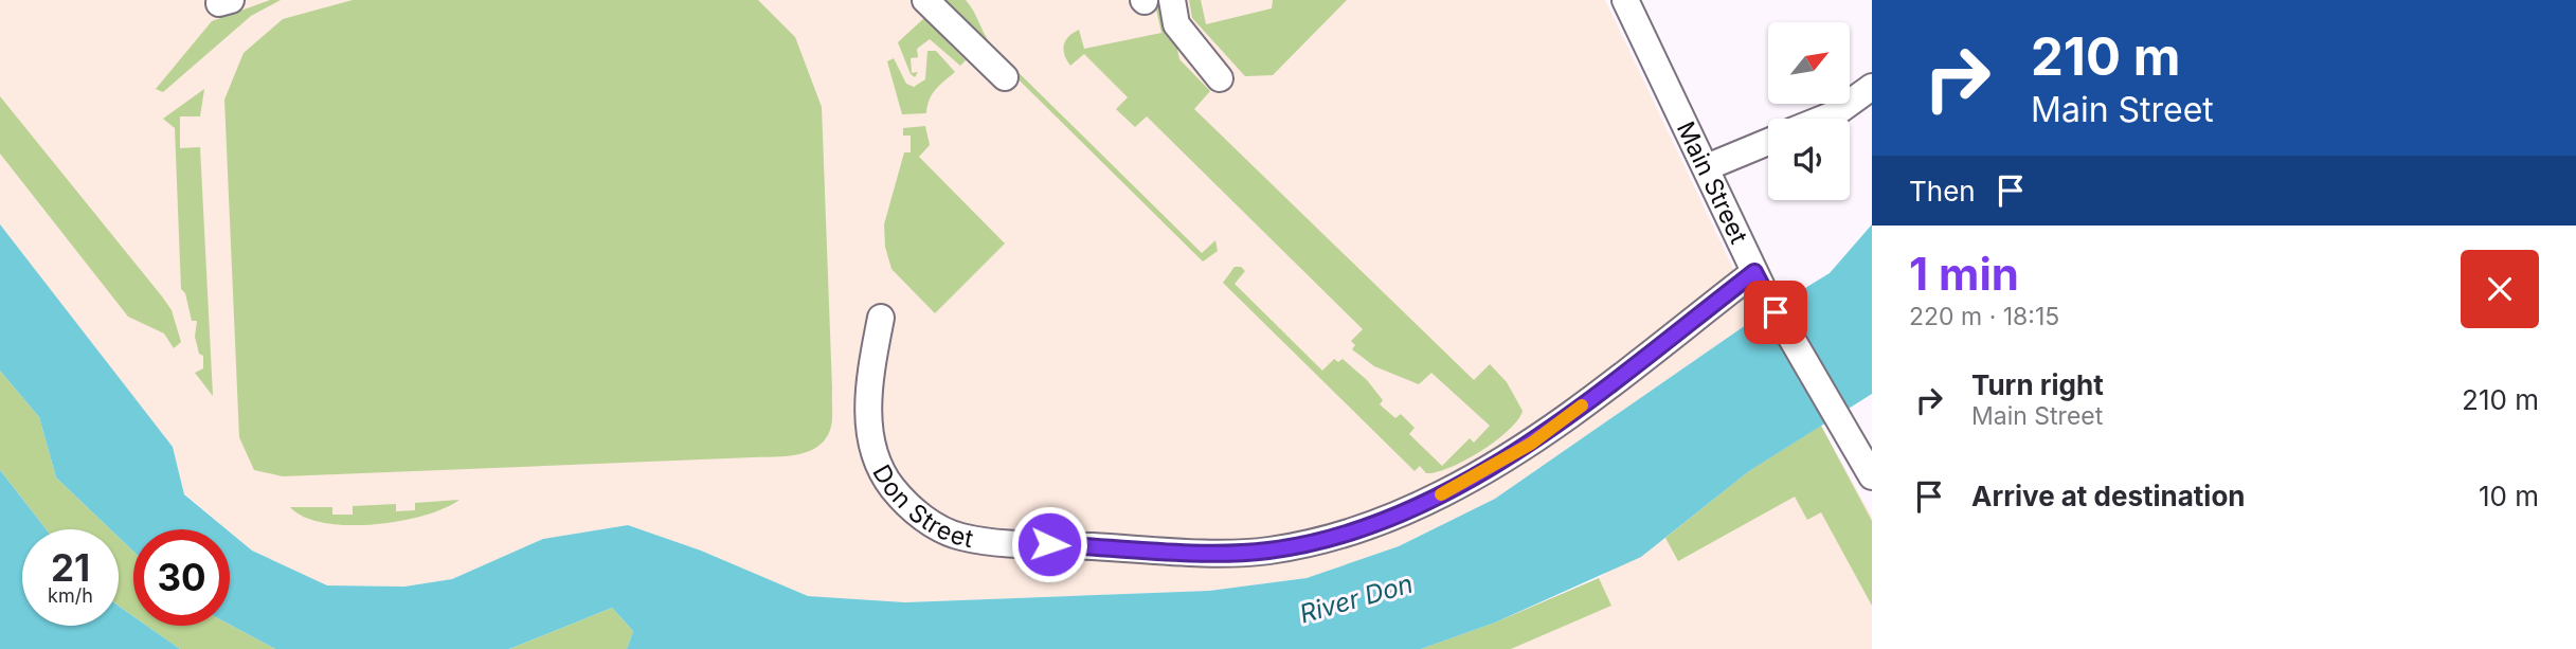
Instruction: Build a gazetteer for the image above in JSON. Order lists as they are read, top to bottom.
{
  "streets": {
    "street": ["Main Street", "Don Street"]
  },
  "crossings": [
    ["Main Street", "Don Street"]
  ],
  "water": ["River Don"],
  "north": "top right",
  "page": {
    "turn": ["210 m", "Main Street"],
    "then": "Then",
    "heading": ["1 min", "220 m · 18:15"],
    "list": [
      {
        "name": "Turn right",
        "note": "Main Street",
        "value": "210 m"
      },
      {
        "name": "Arrive at destination",
        "value": "10 m"
      }
    ],
    "speed": "21 km/h",
    "limit": "30"
  }
}
